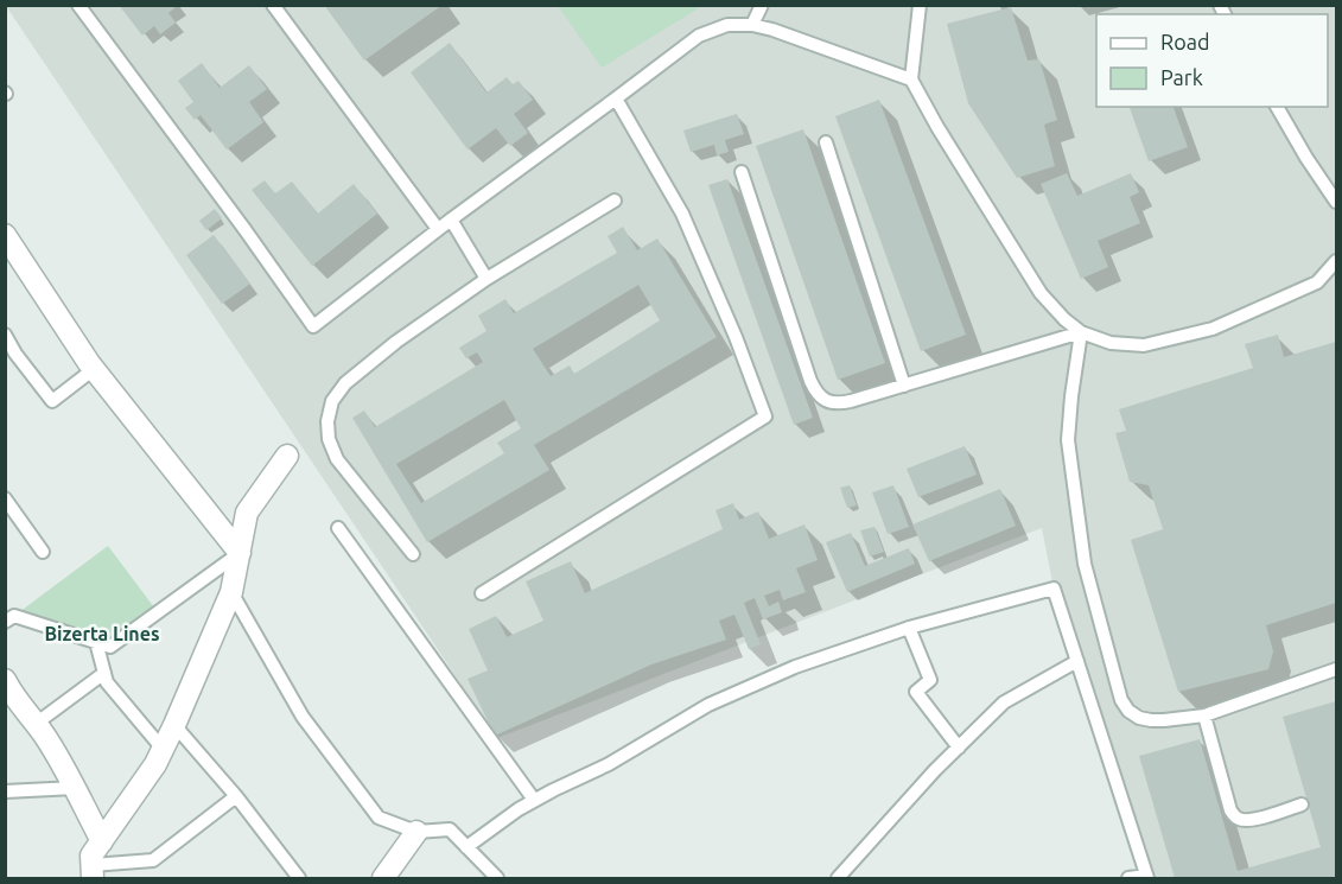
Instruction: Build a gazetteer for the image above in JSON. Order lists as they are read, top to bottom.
{
  "districts": ["Bizerta Lines"],
  "legend": ["Road", "Park"]
}
